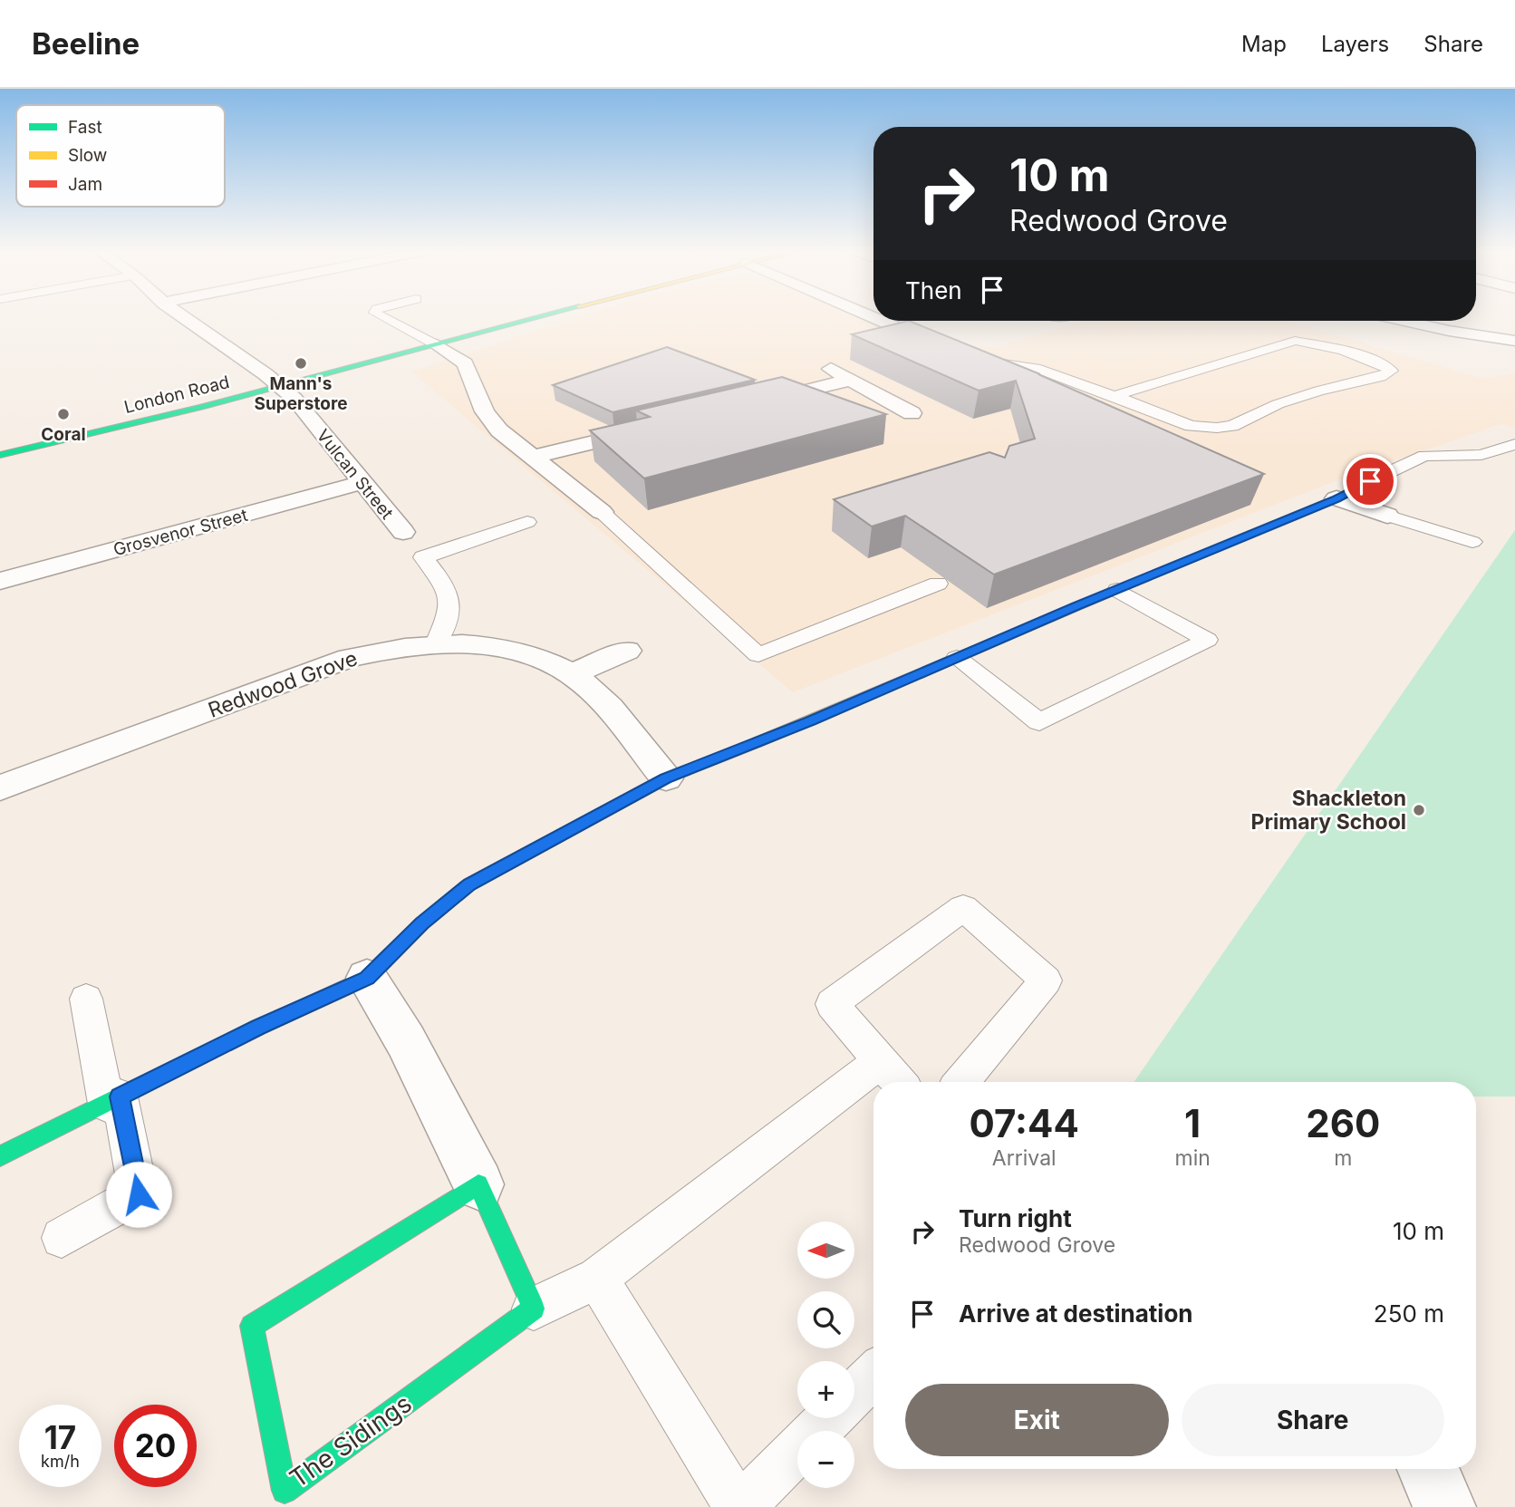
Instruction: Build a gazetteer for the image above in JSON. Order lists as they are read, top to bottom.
{
  "streets": {
    "street": [
      "London Road",
      "Vulcan Street",
      "Grosvenor Street",
      "Redwood Grove",
      "The Sidings"
    ]
  },
  "crossings": [
    ["London Road", "Vulcan Street"],
    ["Vulcan Street", "Grosvenor Street"]
  ],
  "places": ["Mann's Superstore", "Coral", "Shackleton Primary School"],
  "legend": ["Fast", "Slow", "Jam"],
  "north": "left",
  "page": {
    "header": "Beeline",
    "nav": ["Map", "Layers", "Share"],
    "turn": ["10 m", "Redwood Grove"],
    "then": "Then",
    "eta": [
      "07:44",
      "Arrival",
      "1",
      "min",
      "260",
      "m"
    ],
    "list": [
      {
        "name": "Turn right",
        "note": "Redwood Grove",
        "value": "10 m"
      },
      {
        "name": "Arrive at destination",
        "value": "250 m"
      }
    ],
    "map_buttons": ["+", "−"],
    "buttons": ["Exit", "Share"],
    "speed": "17 km/h",
    "limit": "20"
  }
}
